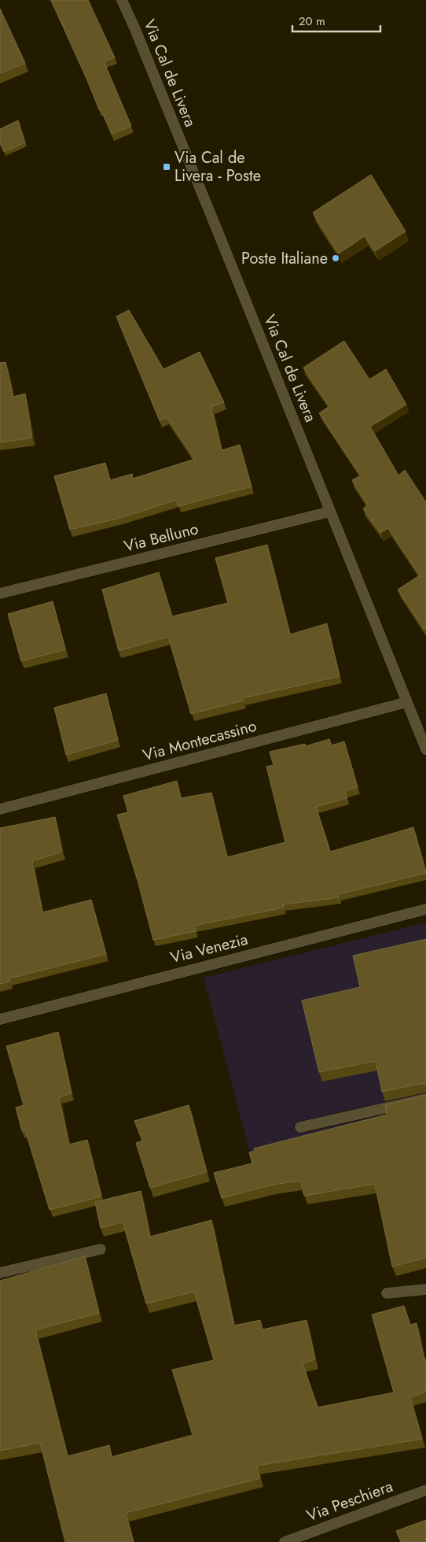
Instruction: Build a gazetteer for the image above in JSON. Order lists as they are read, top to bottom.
{
  "streets": {
    "street": [
      "Via Cal de Livera",
      "Via Belluno",
      "Via Montecassino",
      "Via Venezia",
      "Via Peschiera"
    ]
  },
  "crossings": [
    ["Via Cal de Livera", "Via Belluno"],
    ["Via Cal de Livera", "Via Montecassino"]
  ],
  "places": {
    "transit": ["Via Cal de Livera - Poste"],
    "other": ["Poste Italiane"]
  },
  "scale_bar": "20 m"
}
